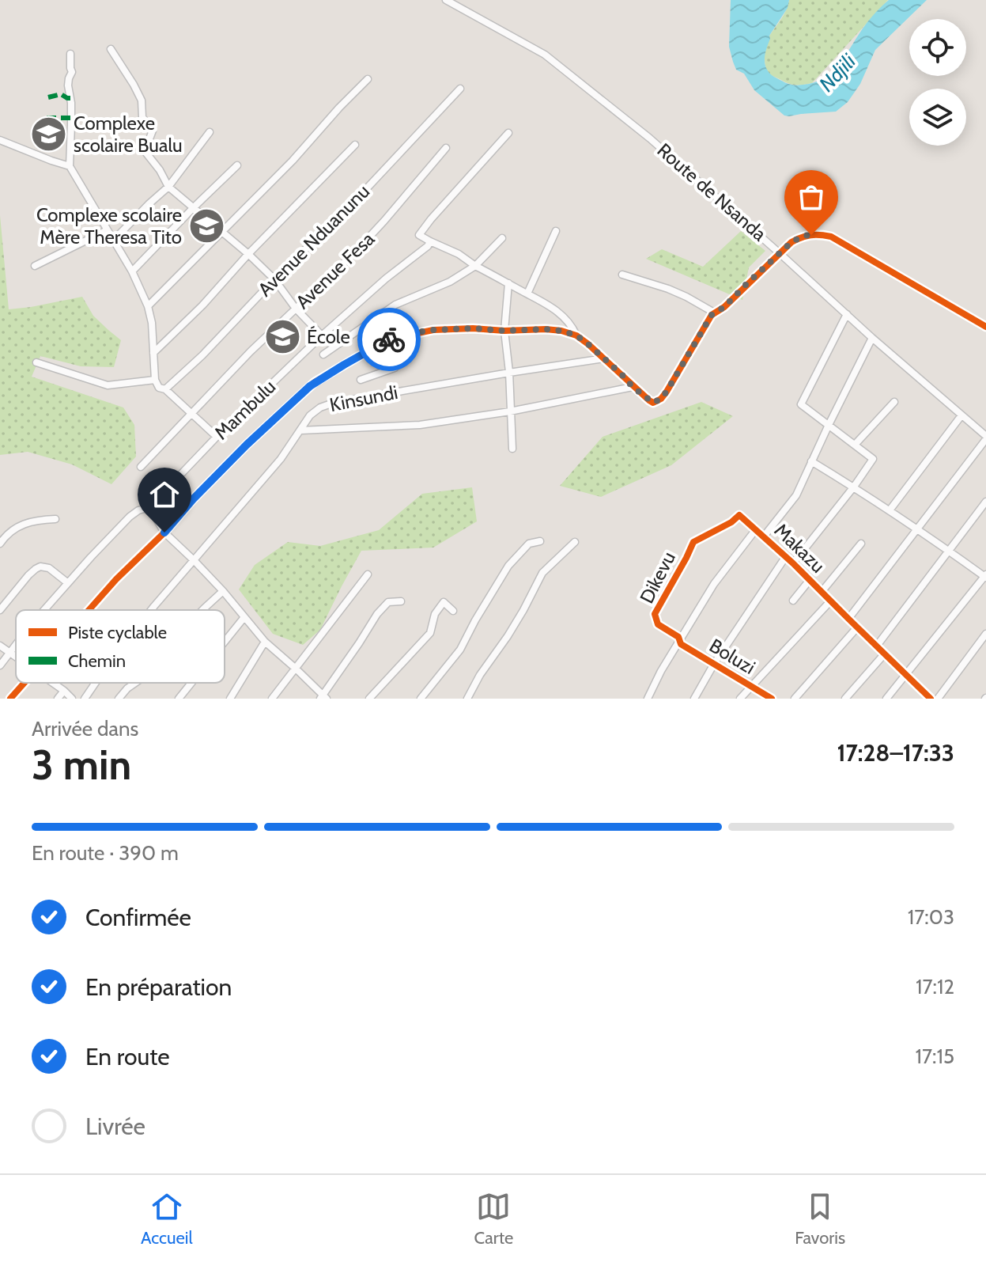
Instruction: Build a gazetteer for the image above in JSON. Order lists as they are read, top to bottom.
{
  "streets": {
    "street": [
      "Route de Nsanda",
      "Avenue Nduanunu",
      "Avenue Fesa",
      "Kinsundi",
      "Mambulu",
      "Makazu",
      "Dikevu",
      "Boluzi"
    ]
  },
  "crossings": [
    ["Makazu", "Dikevu"],
    ["Dikevu", "Boluzi"]
  ],
  "water": ["Ndjili"],
  "places": {
    "school or university": ["Complexe scolaire Bualu", "Complexe scolaire Mère Theresa Tito", "École"]
  },
  "legend": ["Piste cyclable", "Chemin"],
  "page": {
    "heading": ["3 min", "Arrivée dans", "17:28–17:33"],
    "bar": "En route · 390 m",
    "list": [
      ["Confirmée", "17:03"],
      ["En préparation", "17:12"],
      ["En route", "17:15"],
      "Livrée"
    ],
    "tabs": ["Accueil", "Carte", "Favoris"]
  }
}
